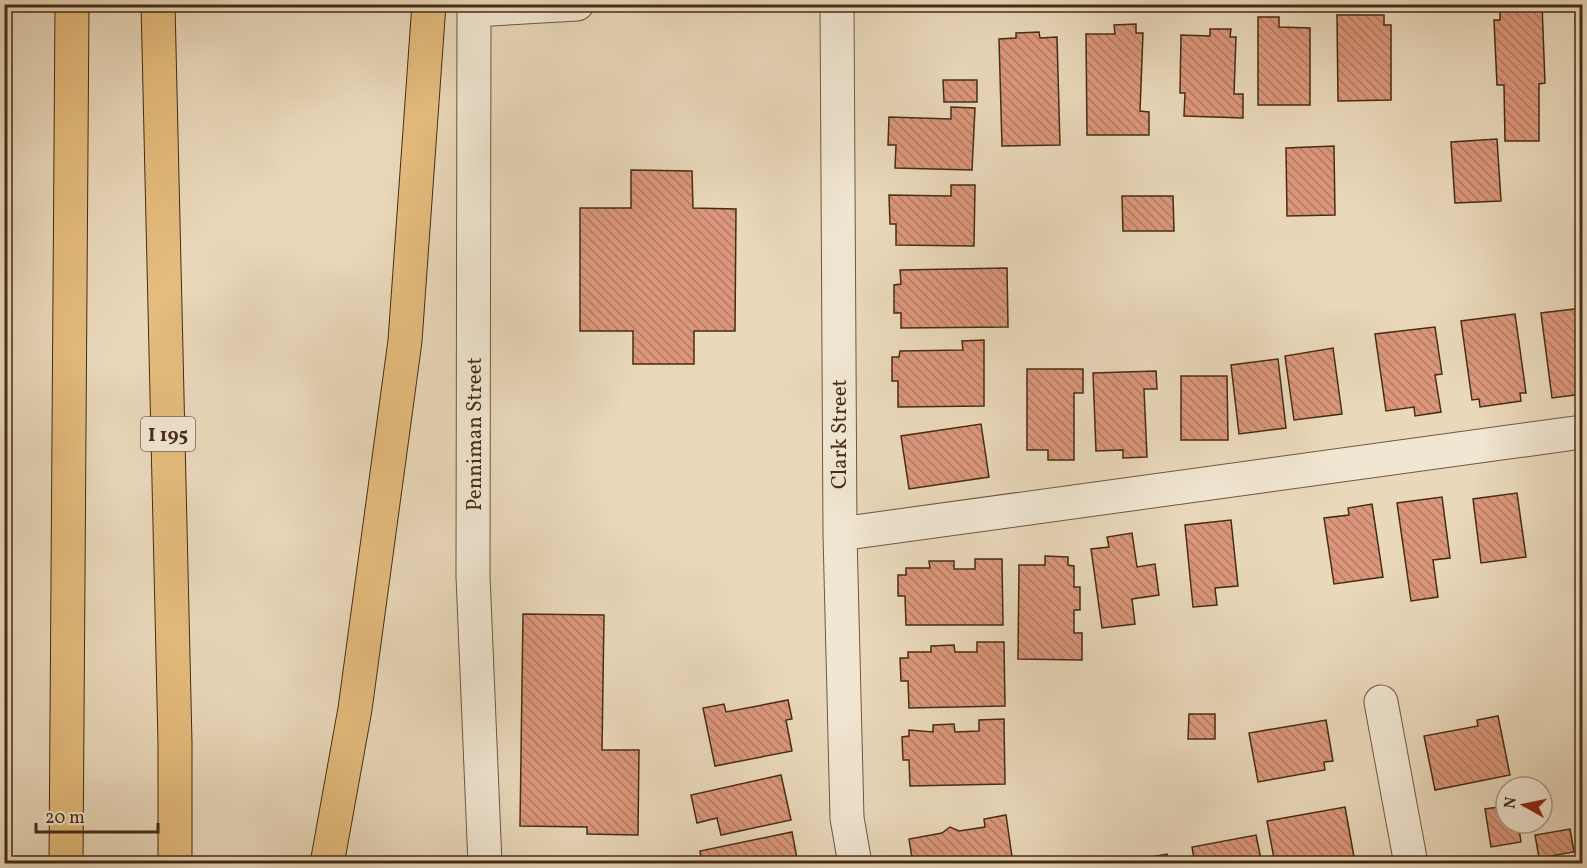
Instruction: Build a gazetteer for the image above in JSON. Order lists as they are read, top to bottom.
{
  "streets": {
    "highway": ["I 195"],
    "street": ["Penniman Street", "Clark Street"]
  },
  "scale_bar": "20 m",
  "north": "left"
}
